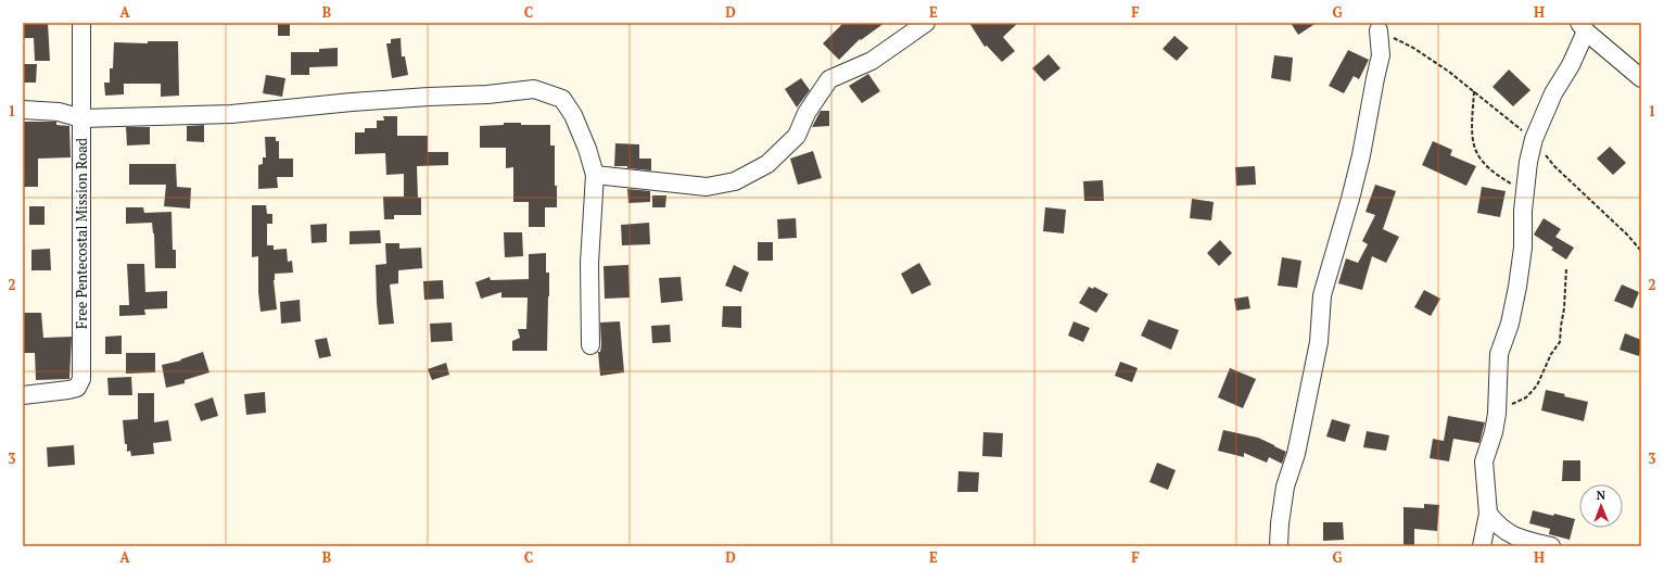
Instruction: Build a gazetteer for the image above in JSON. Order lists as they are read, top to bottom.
{
  "streets": {
    "street": ["Free Pentecostal Mission Road"]
  },
  "north": "top",
  "grid": {
    "columns": [
      "A",
      "B",
      "C",
      "D",
      "E",
      "F",
      "G",
      "H"
    ],
    "rows": ["1", "2", "3"]
  }
}
